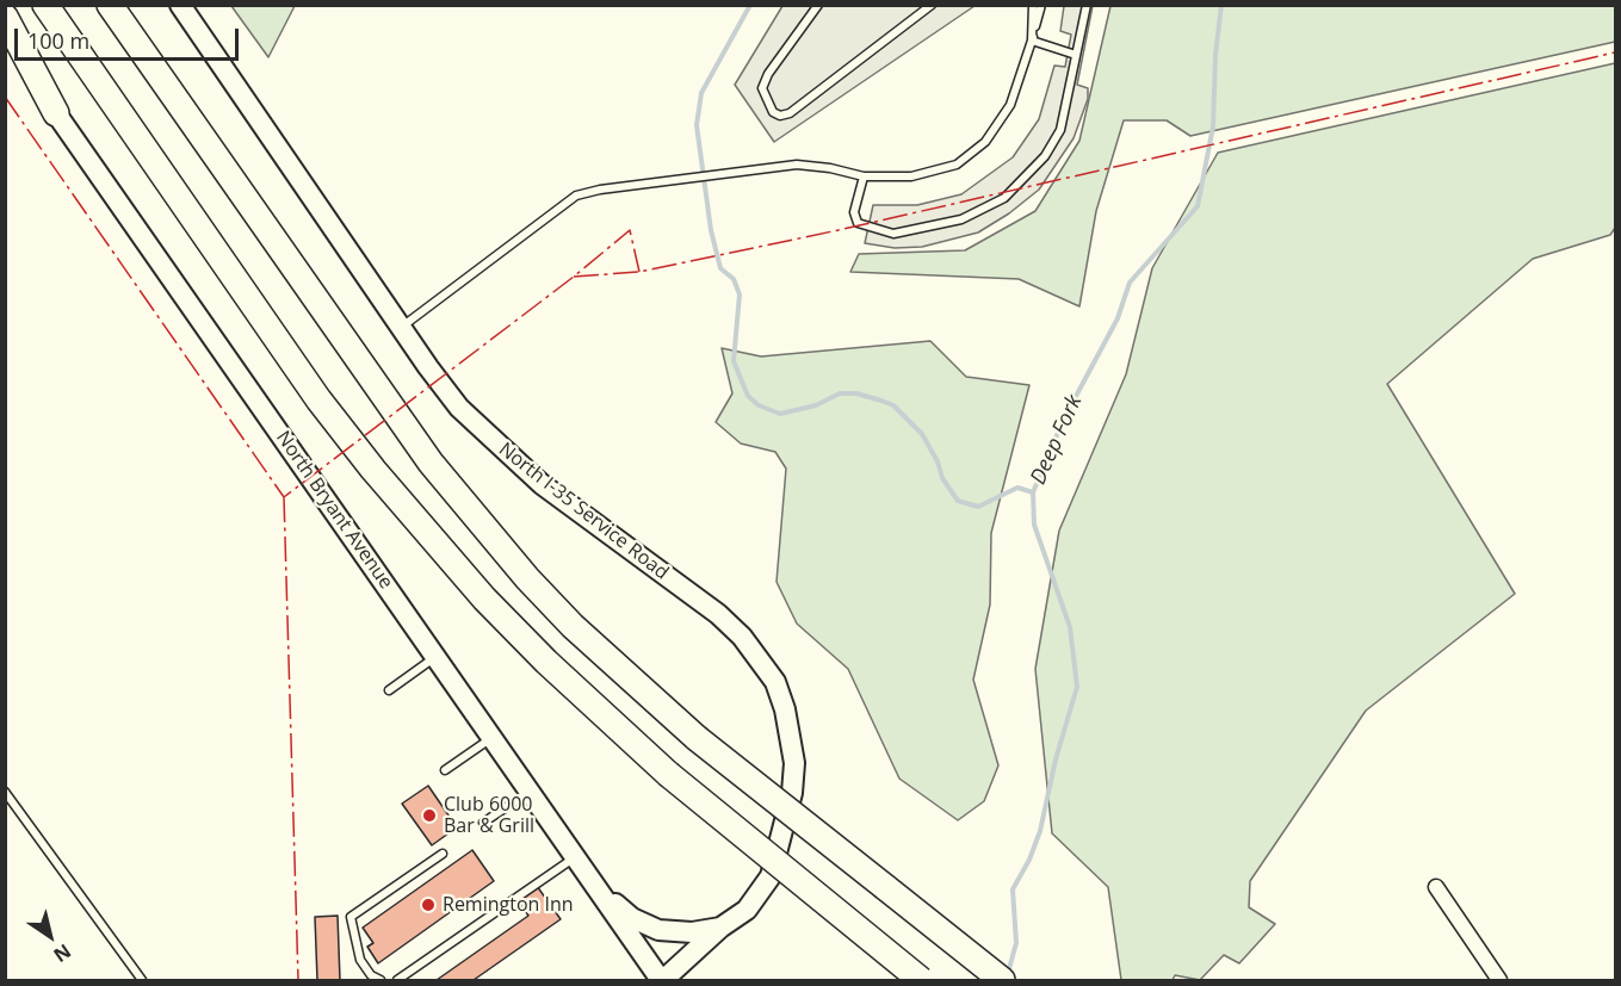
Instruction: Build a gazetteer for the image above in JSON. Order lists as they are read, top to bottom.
{
  "streets": {
    "main road": ["North Bryant Avenue", "North I-35 Service Road"]
  },
  "crossings": [
    ["North Bryant Avenue", "North I-35 Service Road"]
  ],
  "water": ["Deep Fork"],
  "places": ["Club 6000 Bar & Grill", "Remington Inn"],
  "scale_bar": "100 m",
  "north": "bottom right"
}
